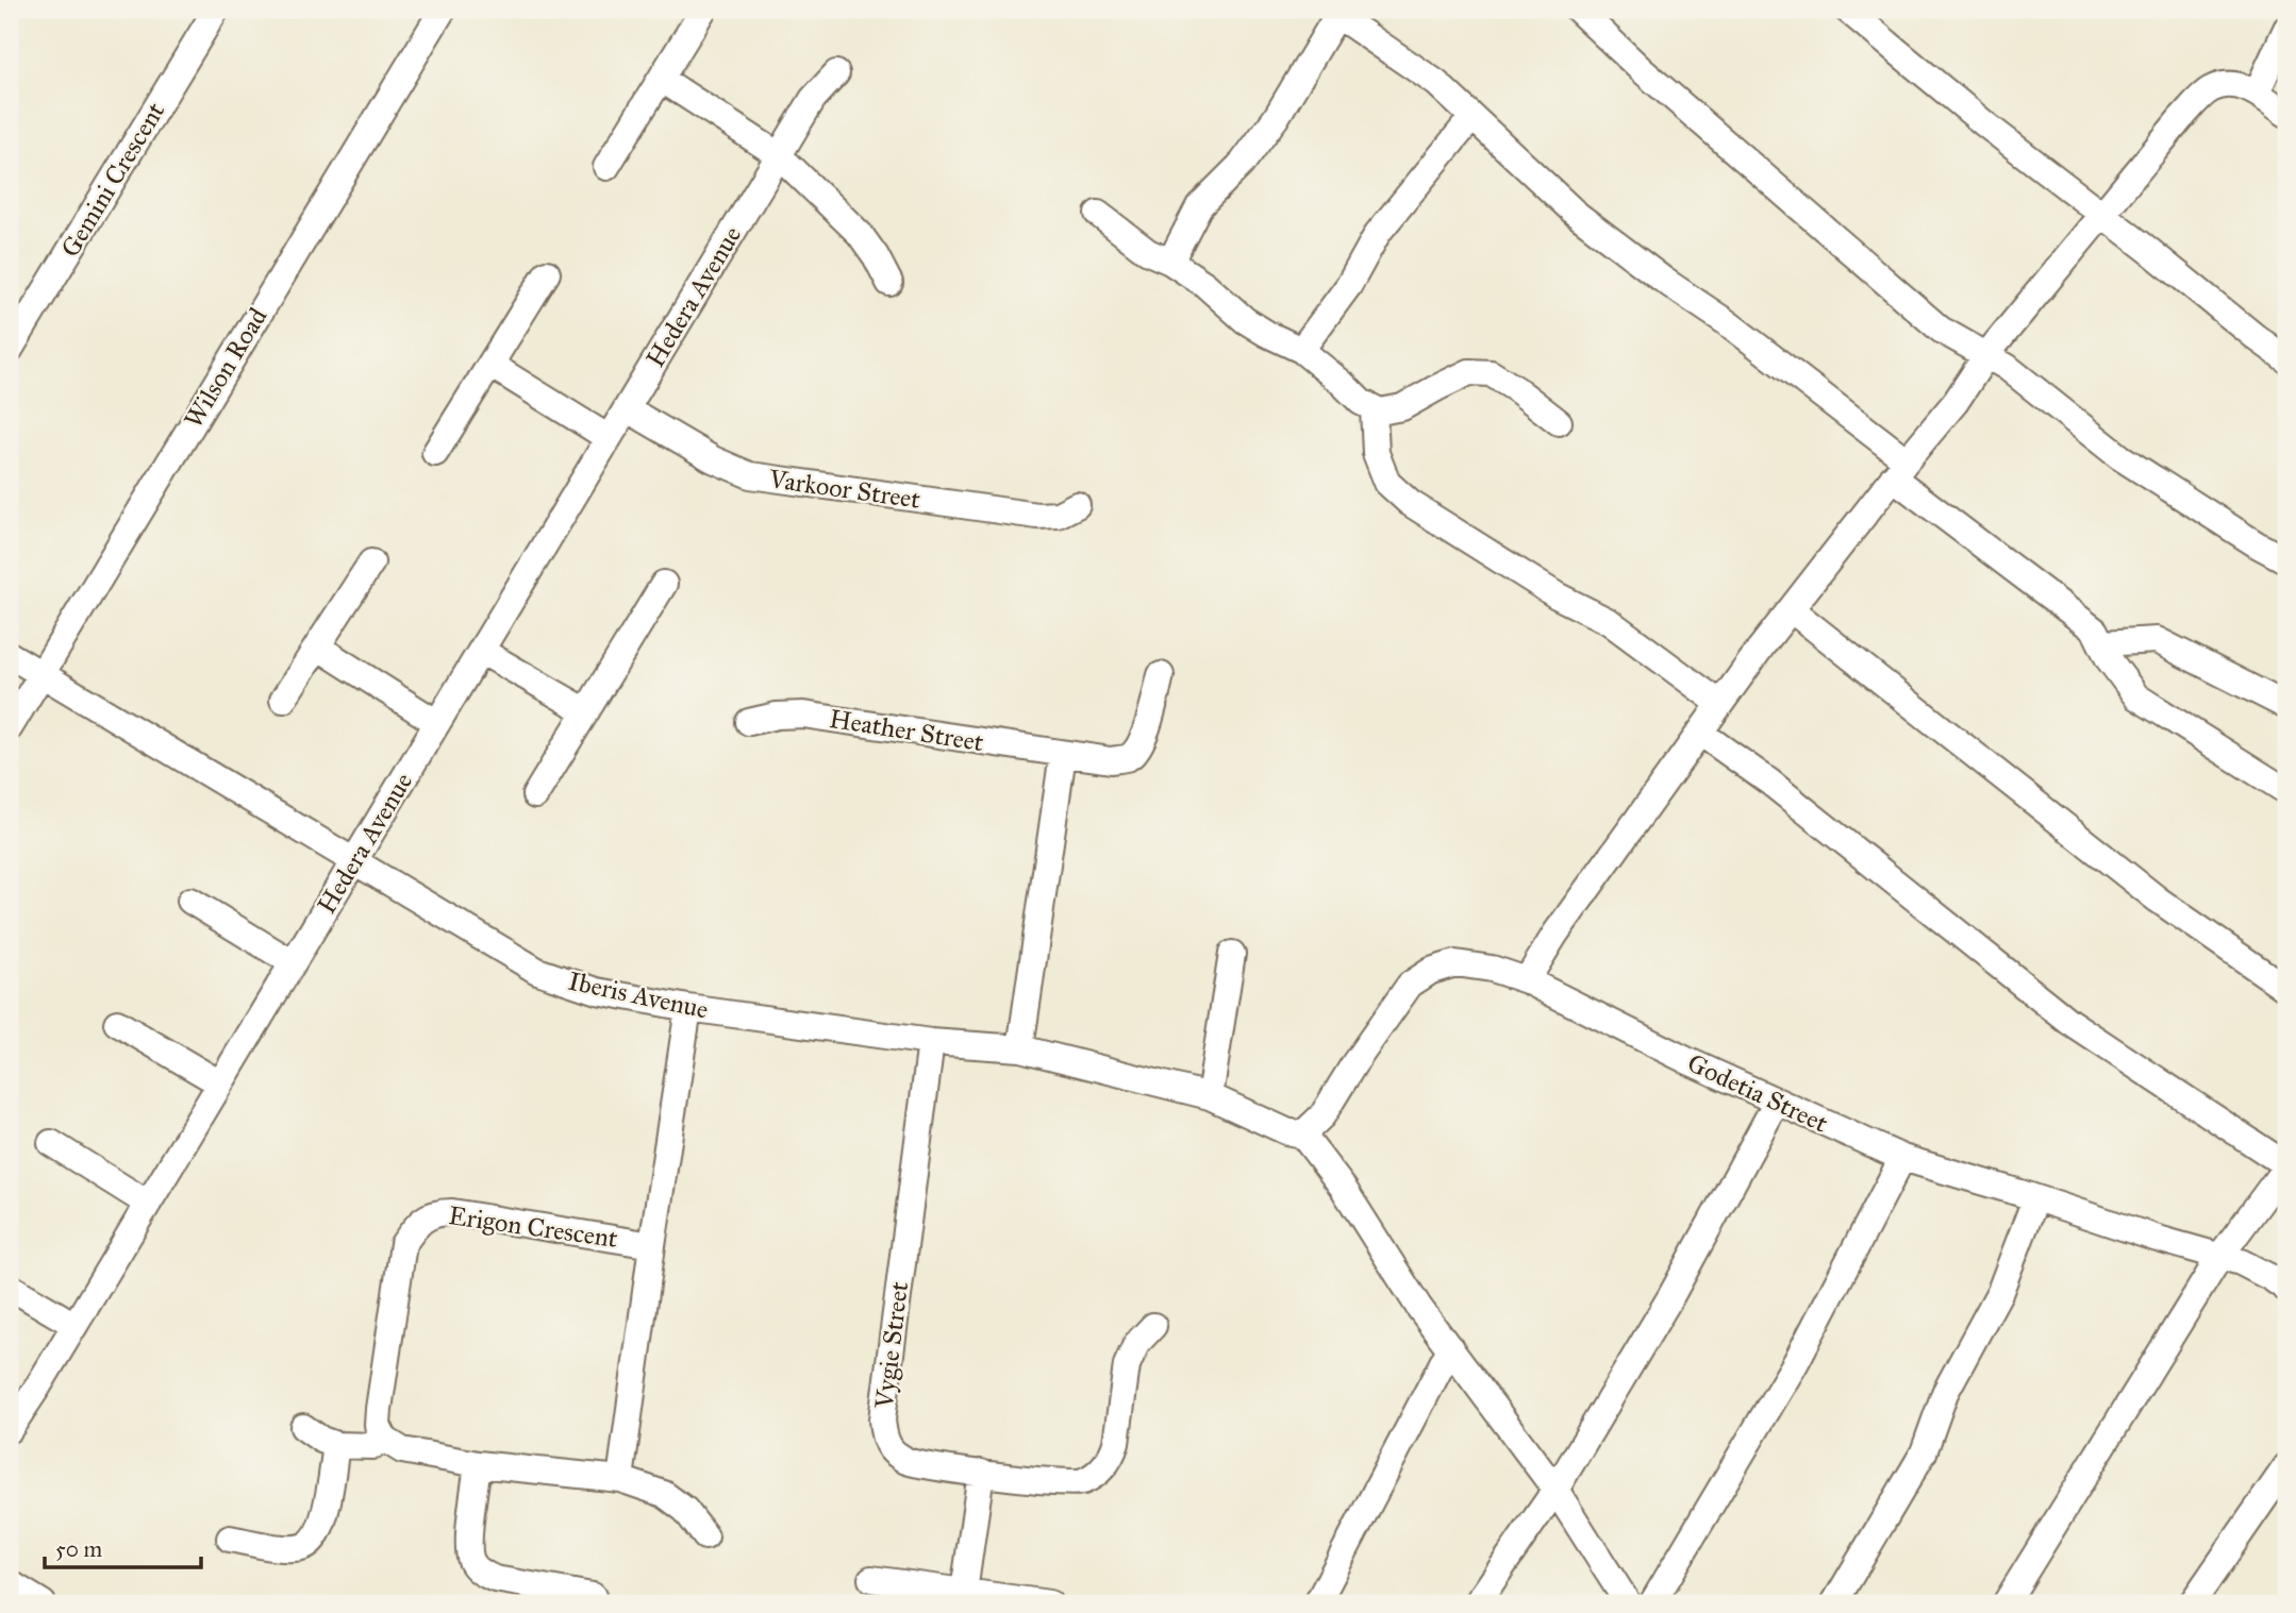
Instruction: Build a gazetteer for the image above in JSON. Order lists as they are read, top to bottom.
{
  "streets": {
    "street": [
      "Gemini Crescent",
      "Hedera Avenue",
      "Wilson Road",
      "Varkoor Street",
      "Heather Street",
      "Iberis Avenue",
      "Godetia Street",
      "Erigon Crescent",
      "Vygie Street"
    ]
  },
  "crossings": [
    ["Hedera Avenue", "Varkoor Street"],
    ["Hedera Avenue", "Iberis Avenue"],
    ["Wilson Road", "Iberis Avenue"],
    ["Iberis Avenue", "Godetia Street"],
    ["Iberis Avenue", "Erigon Crescent"],
    ["Iberis Avenue", "Vygie Street"]
  ],
  "scale_bar": "50 m"
}
